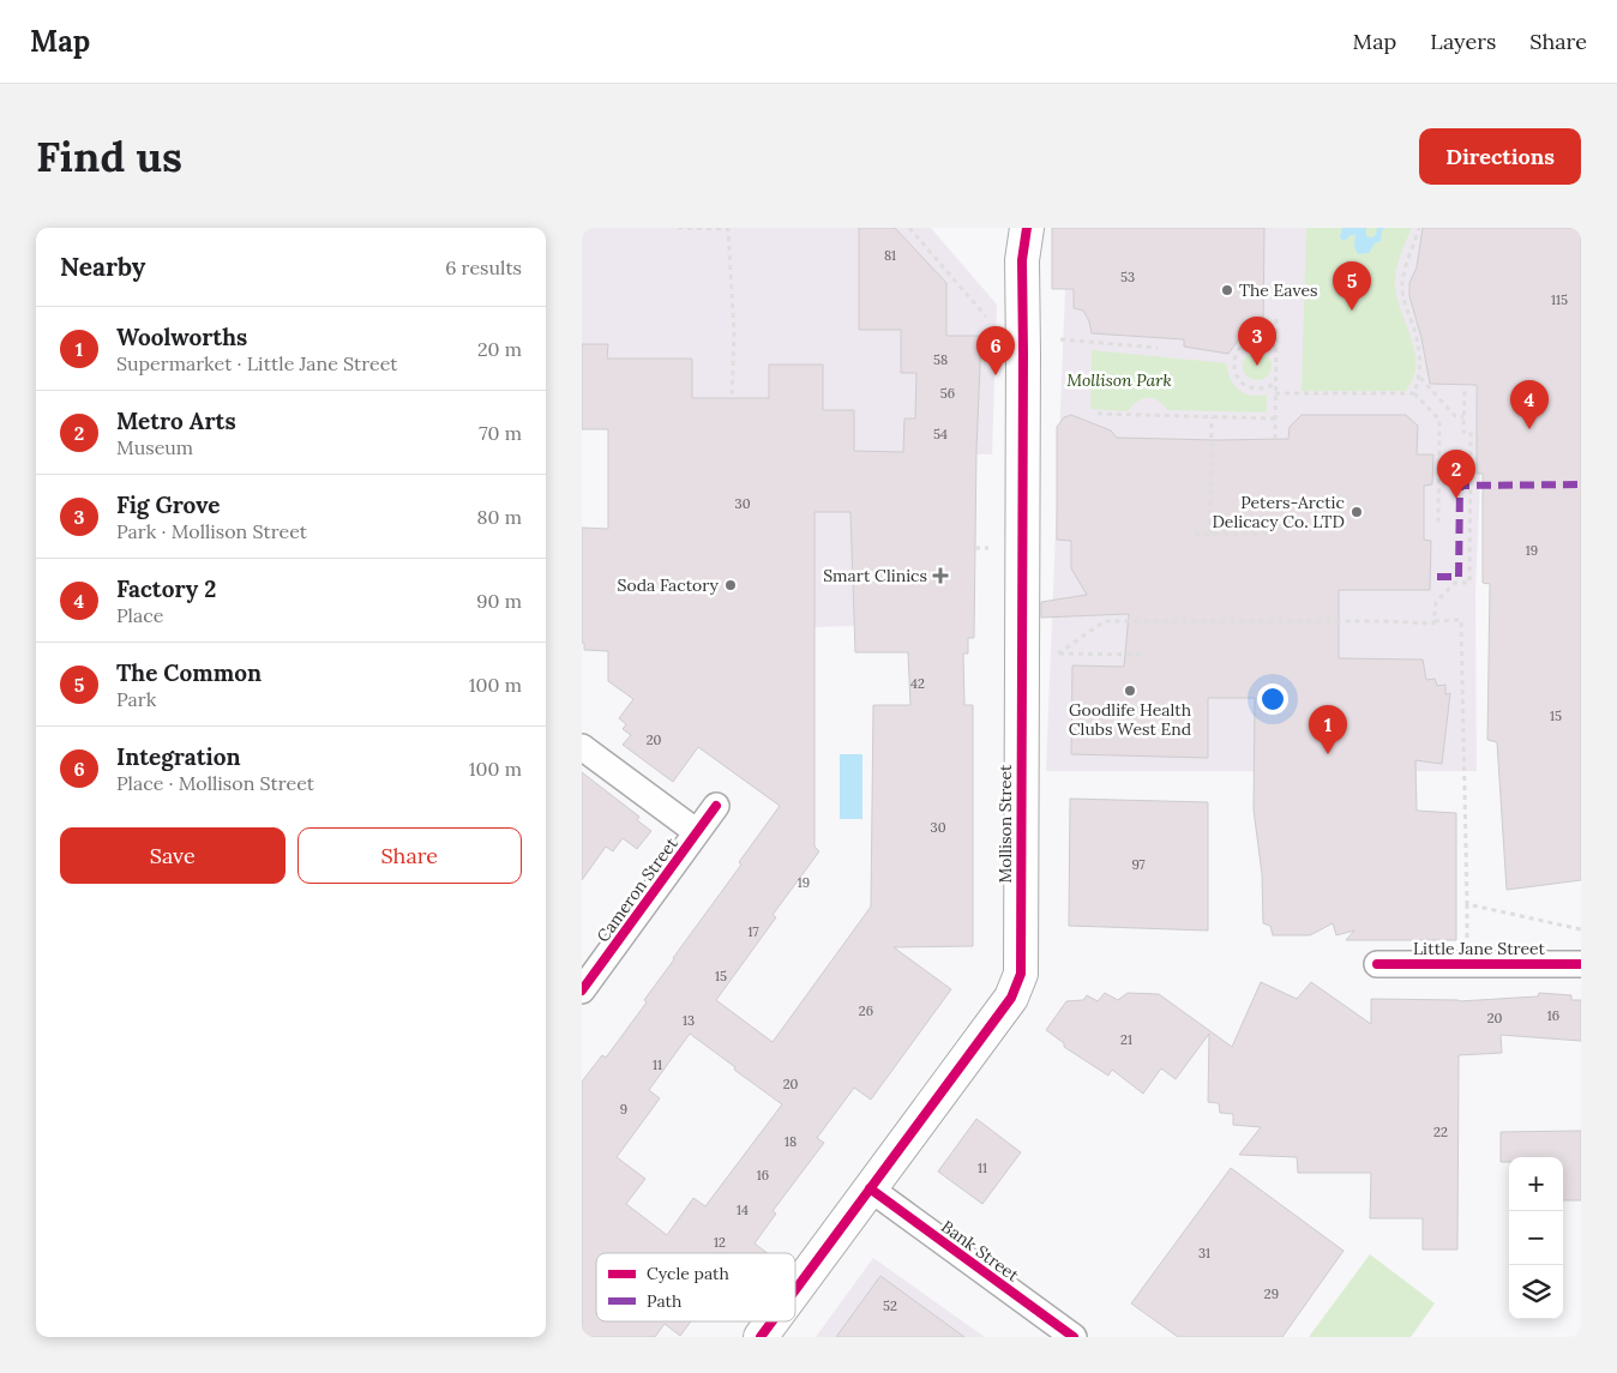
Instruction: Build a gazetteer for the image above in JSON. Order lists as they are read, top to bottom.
{
  "streets": {
    "street": [
      "Mollison Street",
      "Cameron Street",
      "Little Jane Street",
      "Bank Street"
    ]
  },
  "crossings": [
    ["Mollison Street", "Bank Street"]
  ],
  "parks": ["Mollison Park"],
  "places": {
    "other": [
      "The Eaves",
      "Peters-Arctic Delicacy Co. LTD",
      "Soda Factory",
      "Goodlife Health Clubs West End"
    ],
    "health": ["Smart Clinics"]
  },
  "house_numbers": [
    "81",
    "53",
    "115",
    "58",
    "56",
    "54",
    "30",
    "19",
    "42",
    "15",
    "20",
    "30",
    "97",
    "19",
    "17",
    "15",
    "26",
    "16",
    "20",
    "13",
    "21",
    "11",
    "20",
    "9",
    "22",
    "18",
    "11",
    "16",
    "14",
    "12",
    "31",
    "29",
    "52"
  ],
  "legend": ["Cycle path", "Path"],
  "page": {
    "header": "Map",
    "nav": ["Map", "Layers", "Share"],
    "buttons": [
      "Directions",
      ["Save", "Share"]
    ],
    "title": "Find us",
    "heading": ["Nearby", "6 results"],
    "pins": [
      "5",
      "3",
      "6",
      "4",
      "2",
      "1"
    ],
    "list": [
      {
        "mark": "1",
        "name": "Woolworths",
        "note": "Supermarket · Little Jane Street",
        "value": "20 m"
      },
      {
        "mark": "2",
        "name": "Metro Arts",
        "note": "Museum",
        "value": "70 m"
      },
      {
        "mark": "3",
        "name": "Fig Grove",
        "note": "Park · Mollison Street",
        "value": "80 m"
      },
      {
        "mark": "4",
        "name": "Factory 2",
        "note": "Place",
        "value": "90 m"
      },
      {
        "mark": "5",
        "name": "The Common",
        "note": "Park",
        "value": "100 m"
      },
      {
        "mark": "6",
        "name": "Integration",
        "note": "Place · Mollison Street",
        "value": "100 m"
      }
    ],
    "map_buttons": ["+", "−"]
  }
}
